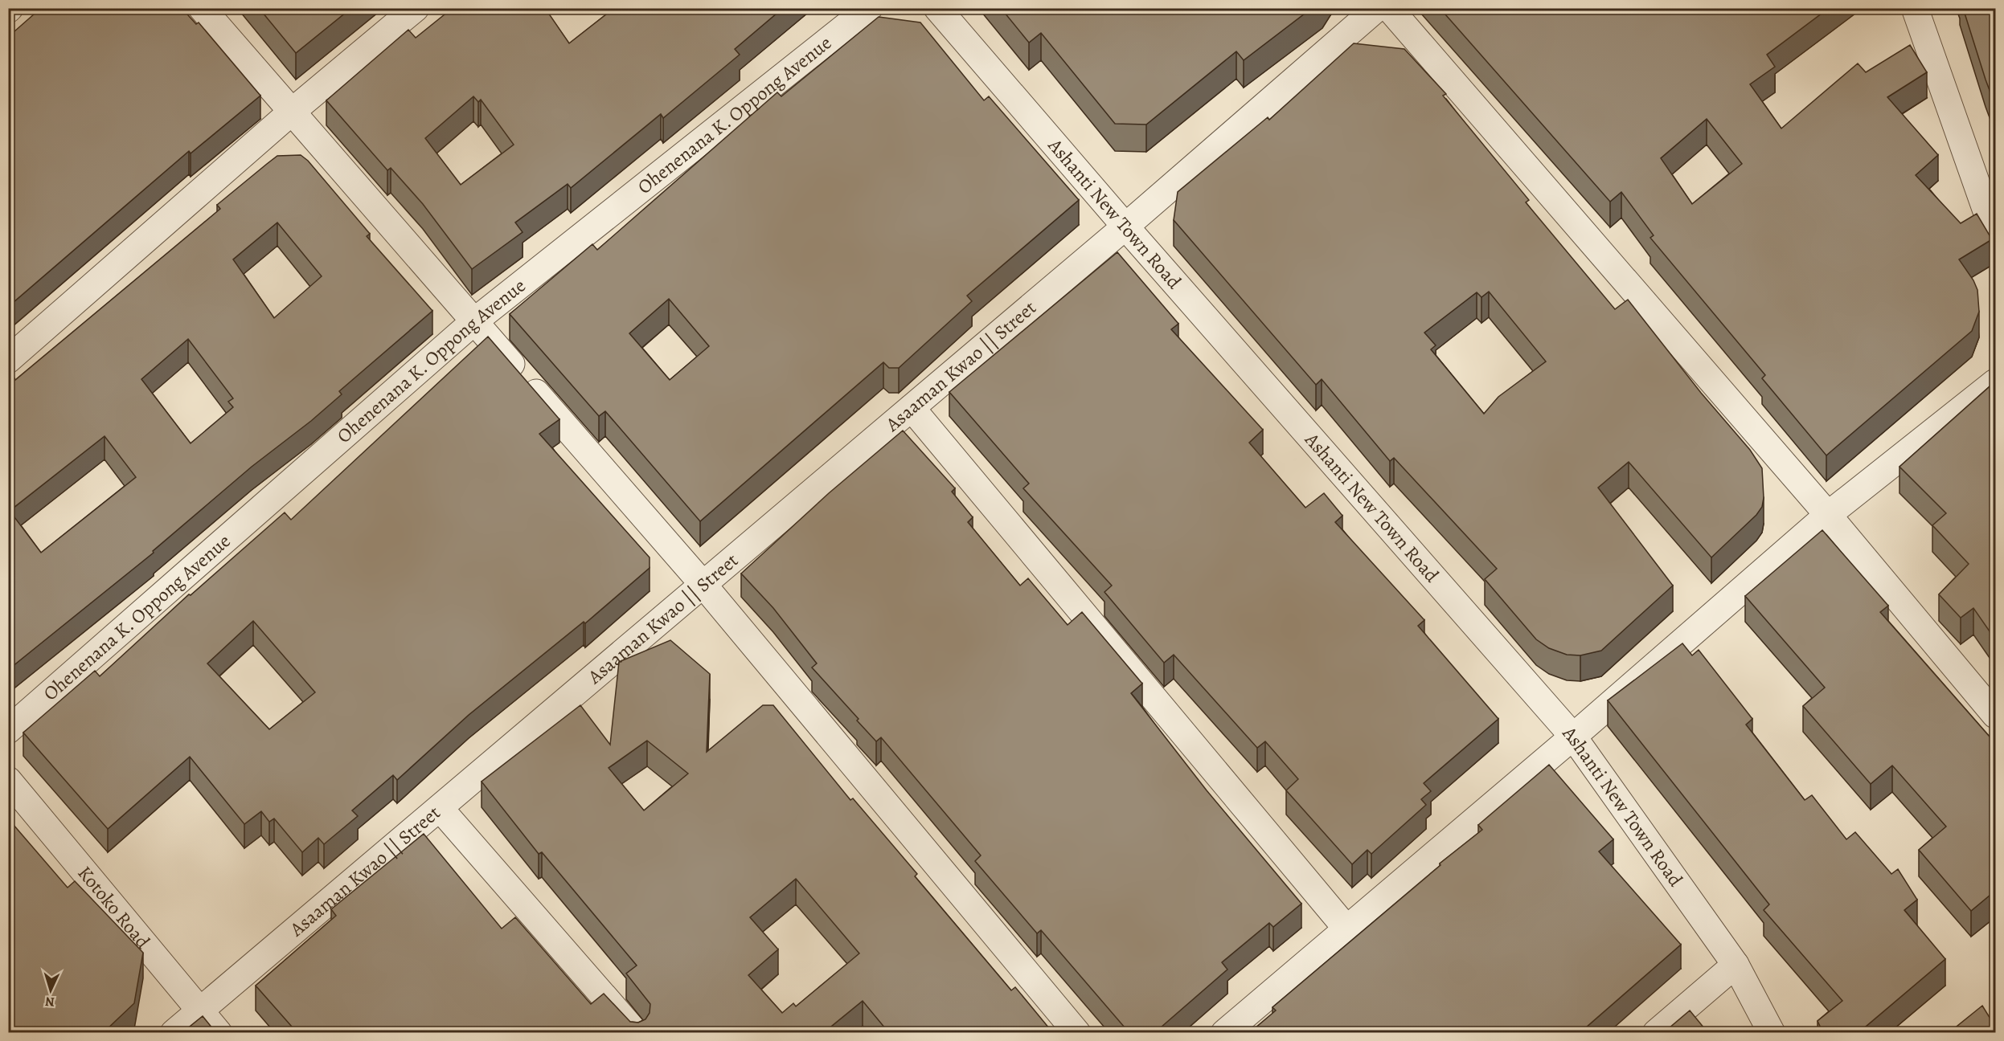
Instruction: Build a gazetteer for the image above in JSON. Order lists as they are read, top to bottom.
{
  "streets": {
    "street": [
      "Ohenenana K. Oppong Avenue",
      "Ashanti New Town Road",
      "Asaaman Kwao || Street",
      "Kotoko Road"
    ]
  },
  "crossings": [
    ["Ashanti New Town Road", "Asaaman Kwao || Street"],
    ["Asaaman Kwao || Street", "Kotoko Road"]
  ],
  "north": "bottom"
}
